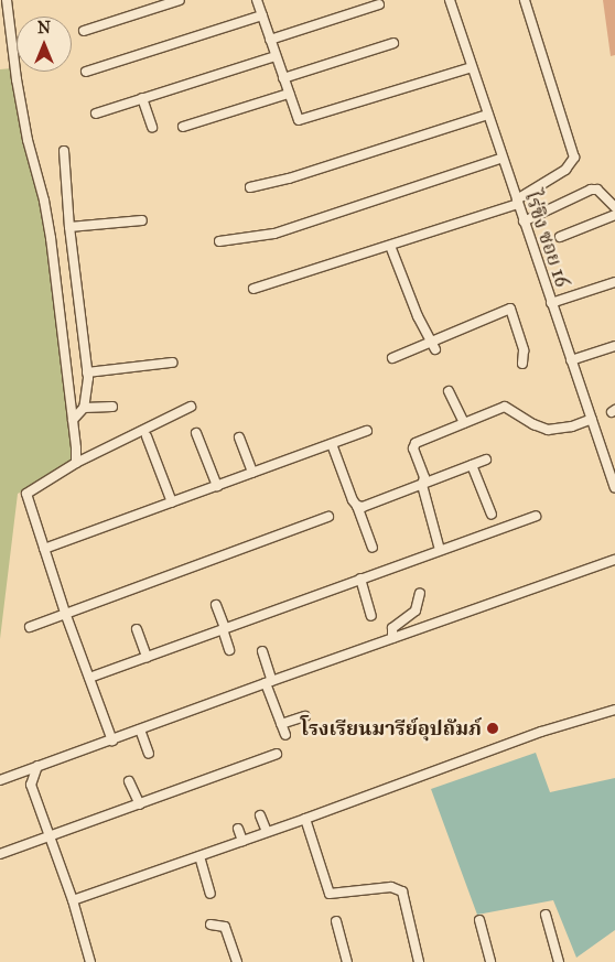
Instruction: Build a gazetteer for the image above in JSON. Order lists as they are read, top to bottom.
{
  "streets": {
    "street": ["ไร่ขิง ซอย 16"]
  },
  "places": ["โรงเรียนมารีย์อุปถัมภ์"],
  "north": "top"
}
